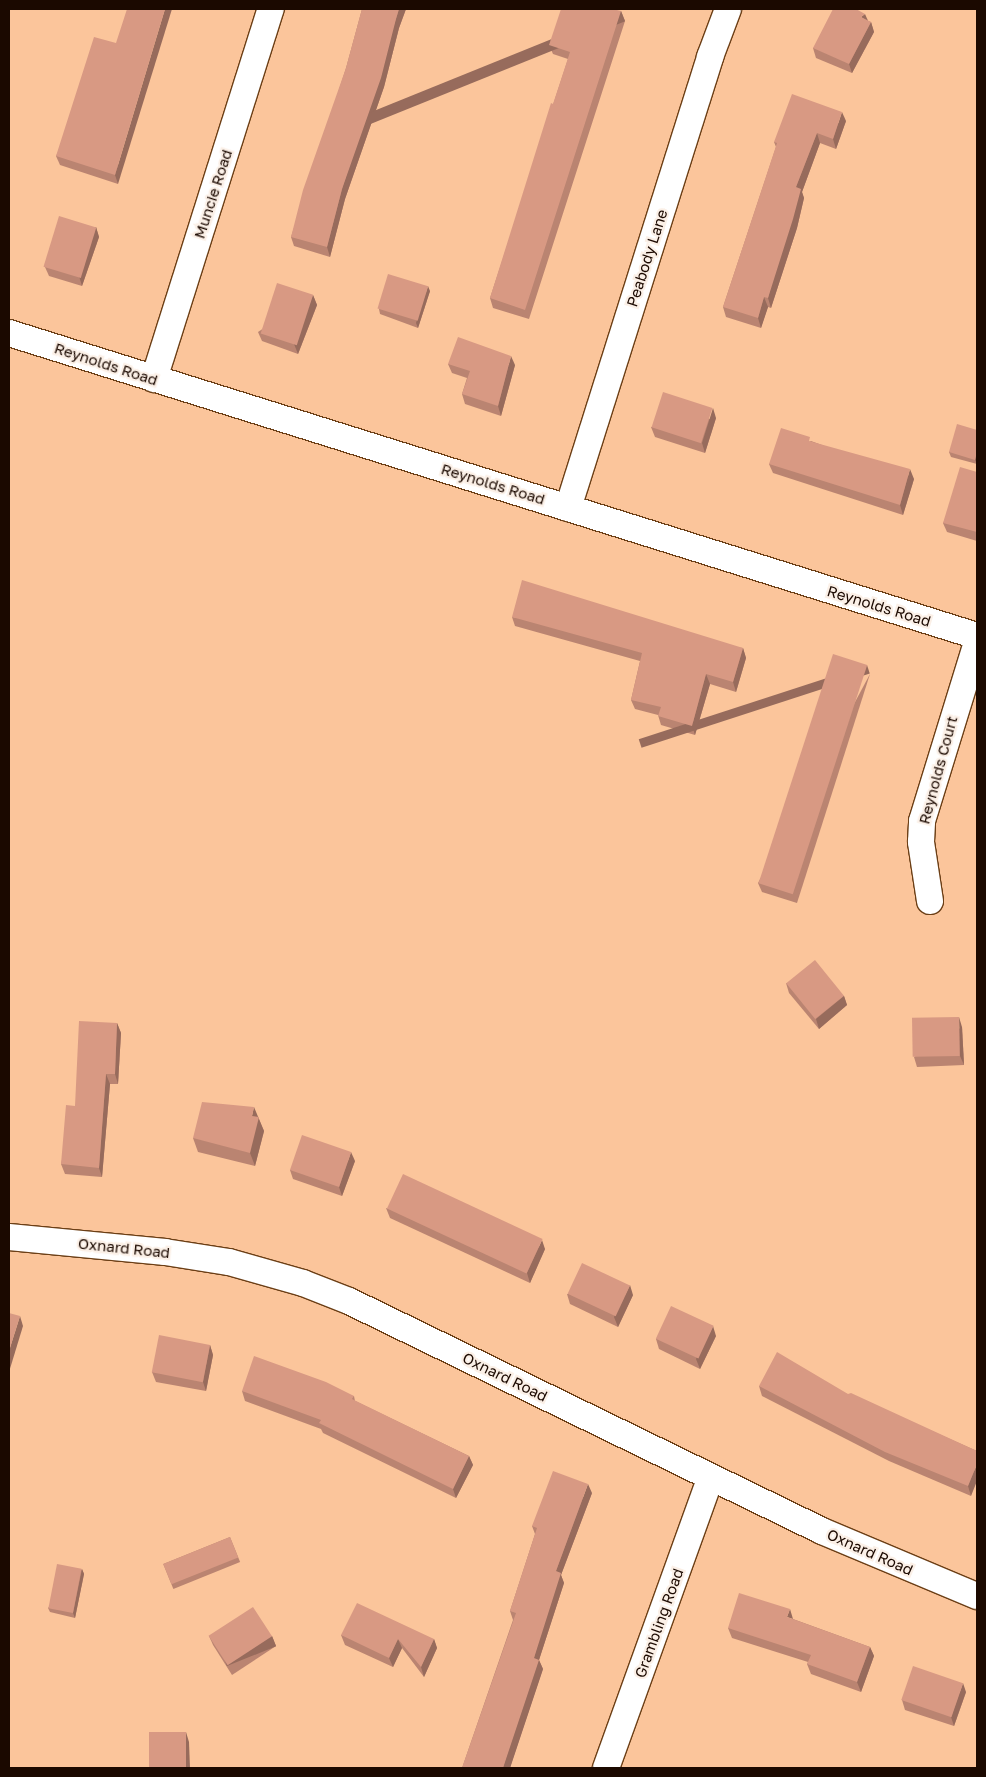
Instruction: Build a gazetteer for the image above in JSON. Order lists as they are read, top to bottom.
{
  "streets": {
    "street": [
      "Muncie Road",
      "Peabody Lane",
      "Reynolds Road",
      "Reynolds Court",
      "Oxnard Road",
      "Grambling Road"
    ]
  },
  "crossings": [
    ["Muncie Road", "Reynolds Road"],
    ["Peabody Lane", "Reynolds Road"],
    ["Oxnard Road", "Grambling Road"]
  ]
}
